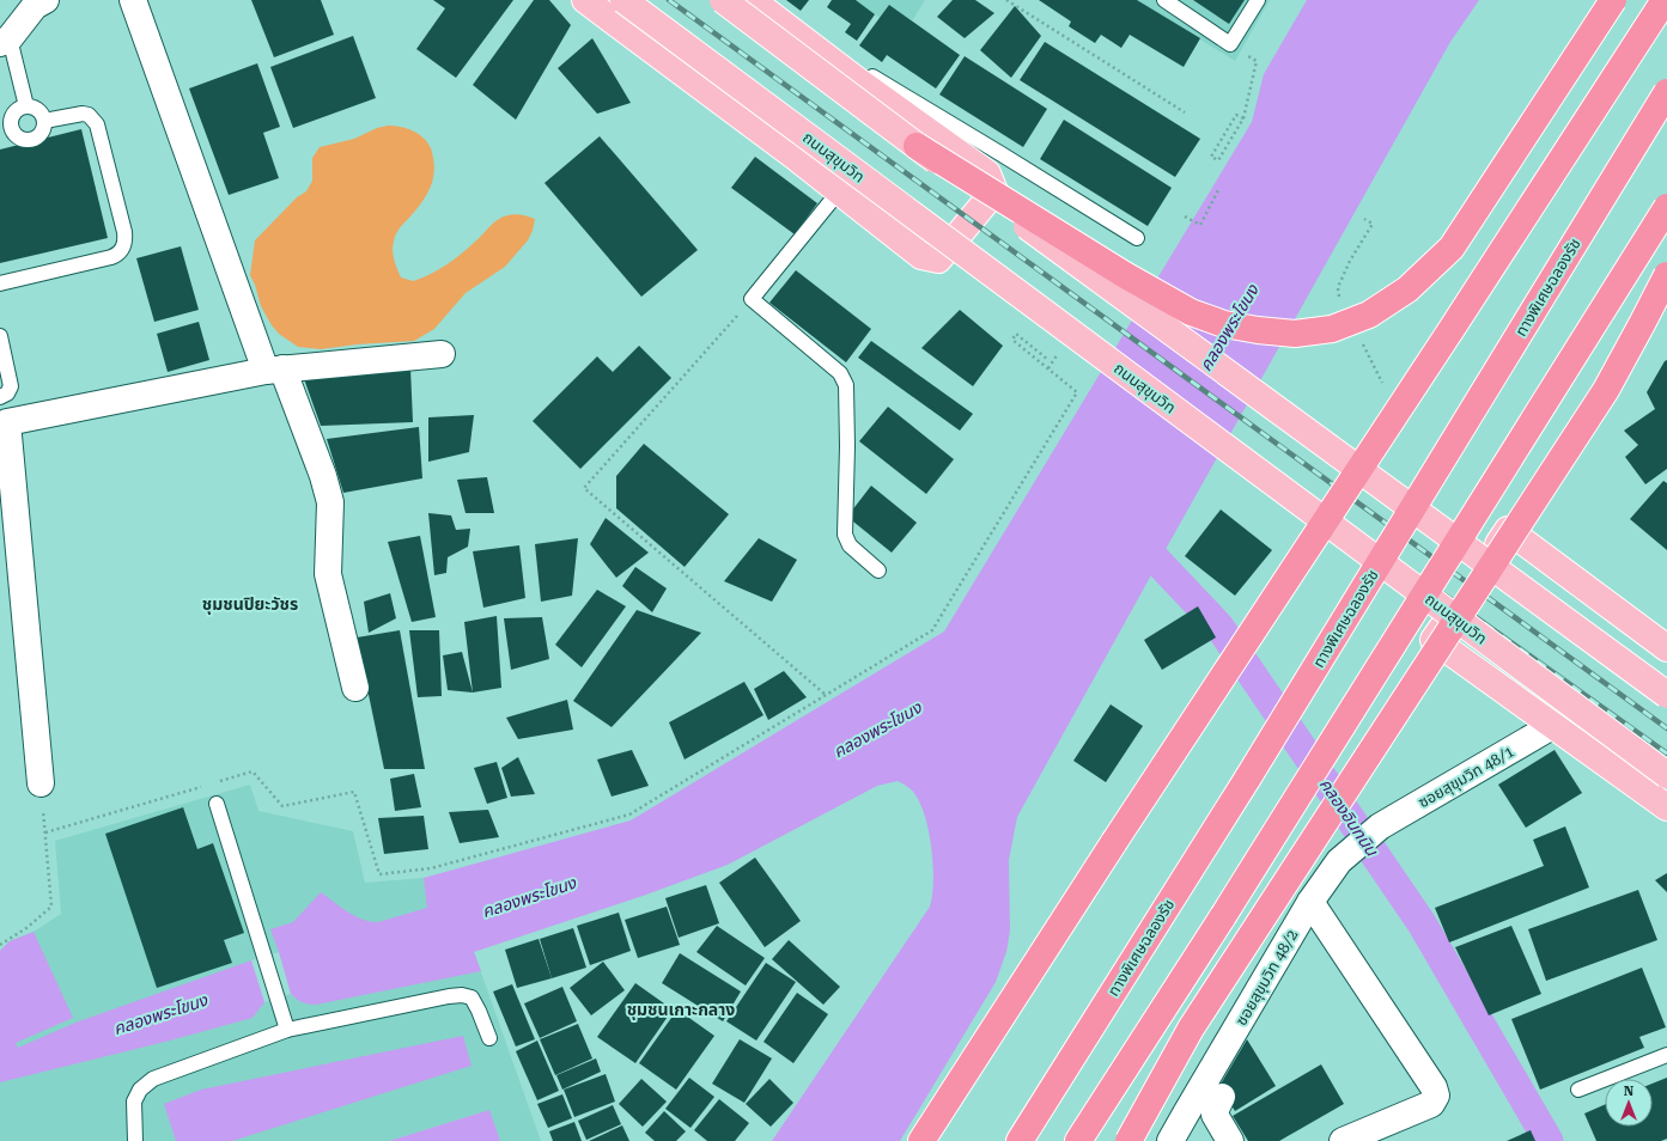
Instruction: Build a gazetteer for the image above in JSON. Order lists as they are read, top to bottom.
{
  "streets": {
    "highway": ["ทางพิเศษฉลองรัช"],
    "main road": ["ถนนสุขุมวิท"],
    "street": ["ซอยสุขุมวิท 48/1", "ซอยสุขุมวิท 48/2"]
  },
  "crossings": [
    ["ซอยสุขุมวิท 48/1", "ซอยสุขุมวิท 48/2"]
  ],
  "districts": ["ชุมชนปิยะวัชร", "ชุมชนเกาะกลาง"],
  "water": ["คลองพระโขนง", "คลองอินทนิน"],
  "north": "top"
}
